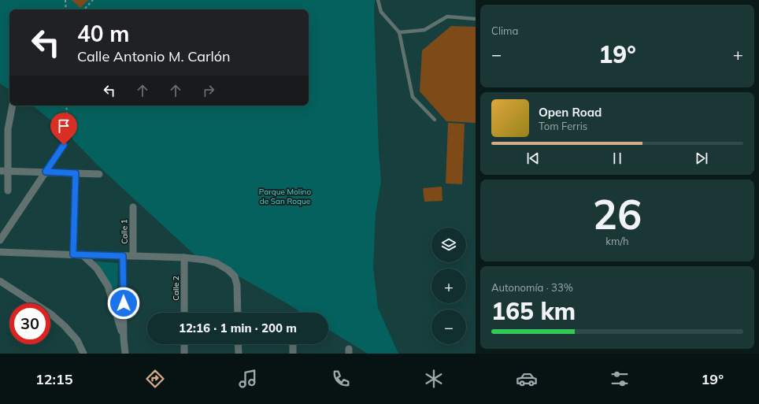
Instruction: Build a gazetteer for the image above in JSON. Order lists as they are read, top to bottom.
{
  "streets": {
    "street": ["Calle 1", "Calle 2"]
  },
  "parks": ["Parque Molino de San Roque"],
  "page": {
    "tile": [
      "Clima",
      ["26", "km/h"],
      ["Autonomía · 33%", "165 km"]
    ],
    "turn": ["40 m", "Calle Antonio M. Carlón"],
    "heat": ["−", "19°", "+"],
    "song": ["Open Road", "Tom Ferris"],
    "map_buttons": ["+", "−"],
    "limit": "30",
    "trip": "12:16 · 1 min · 200 m",
    "tabs": ["12:15", "19°"]
  }
}
